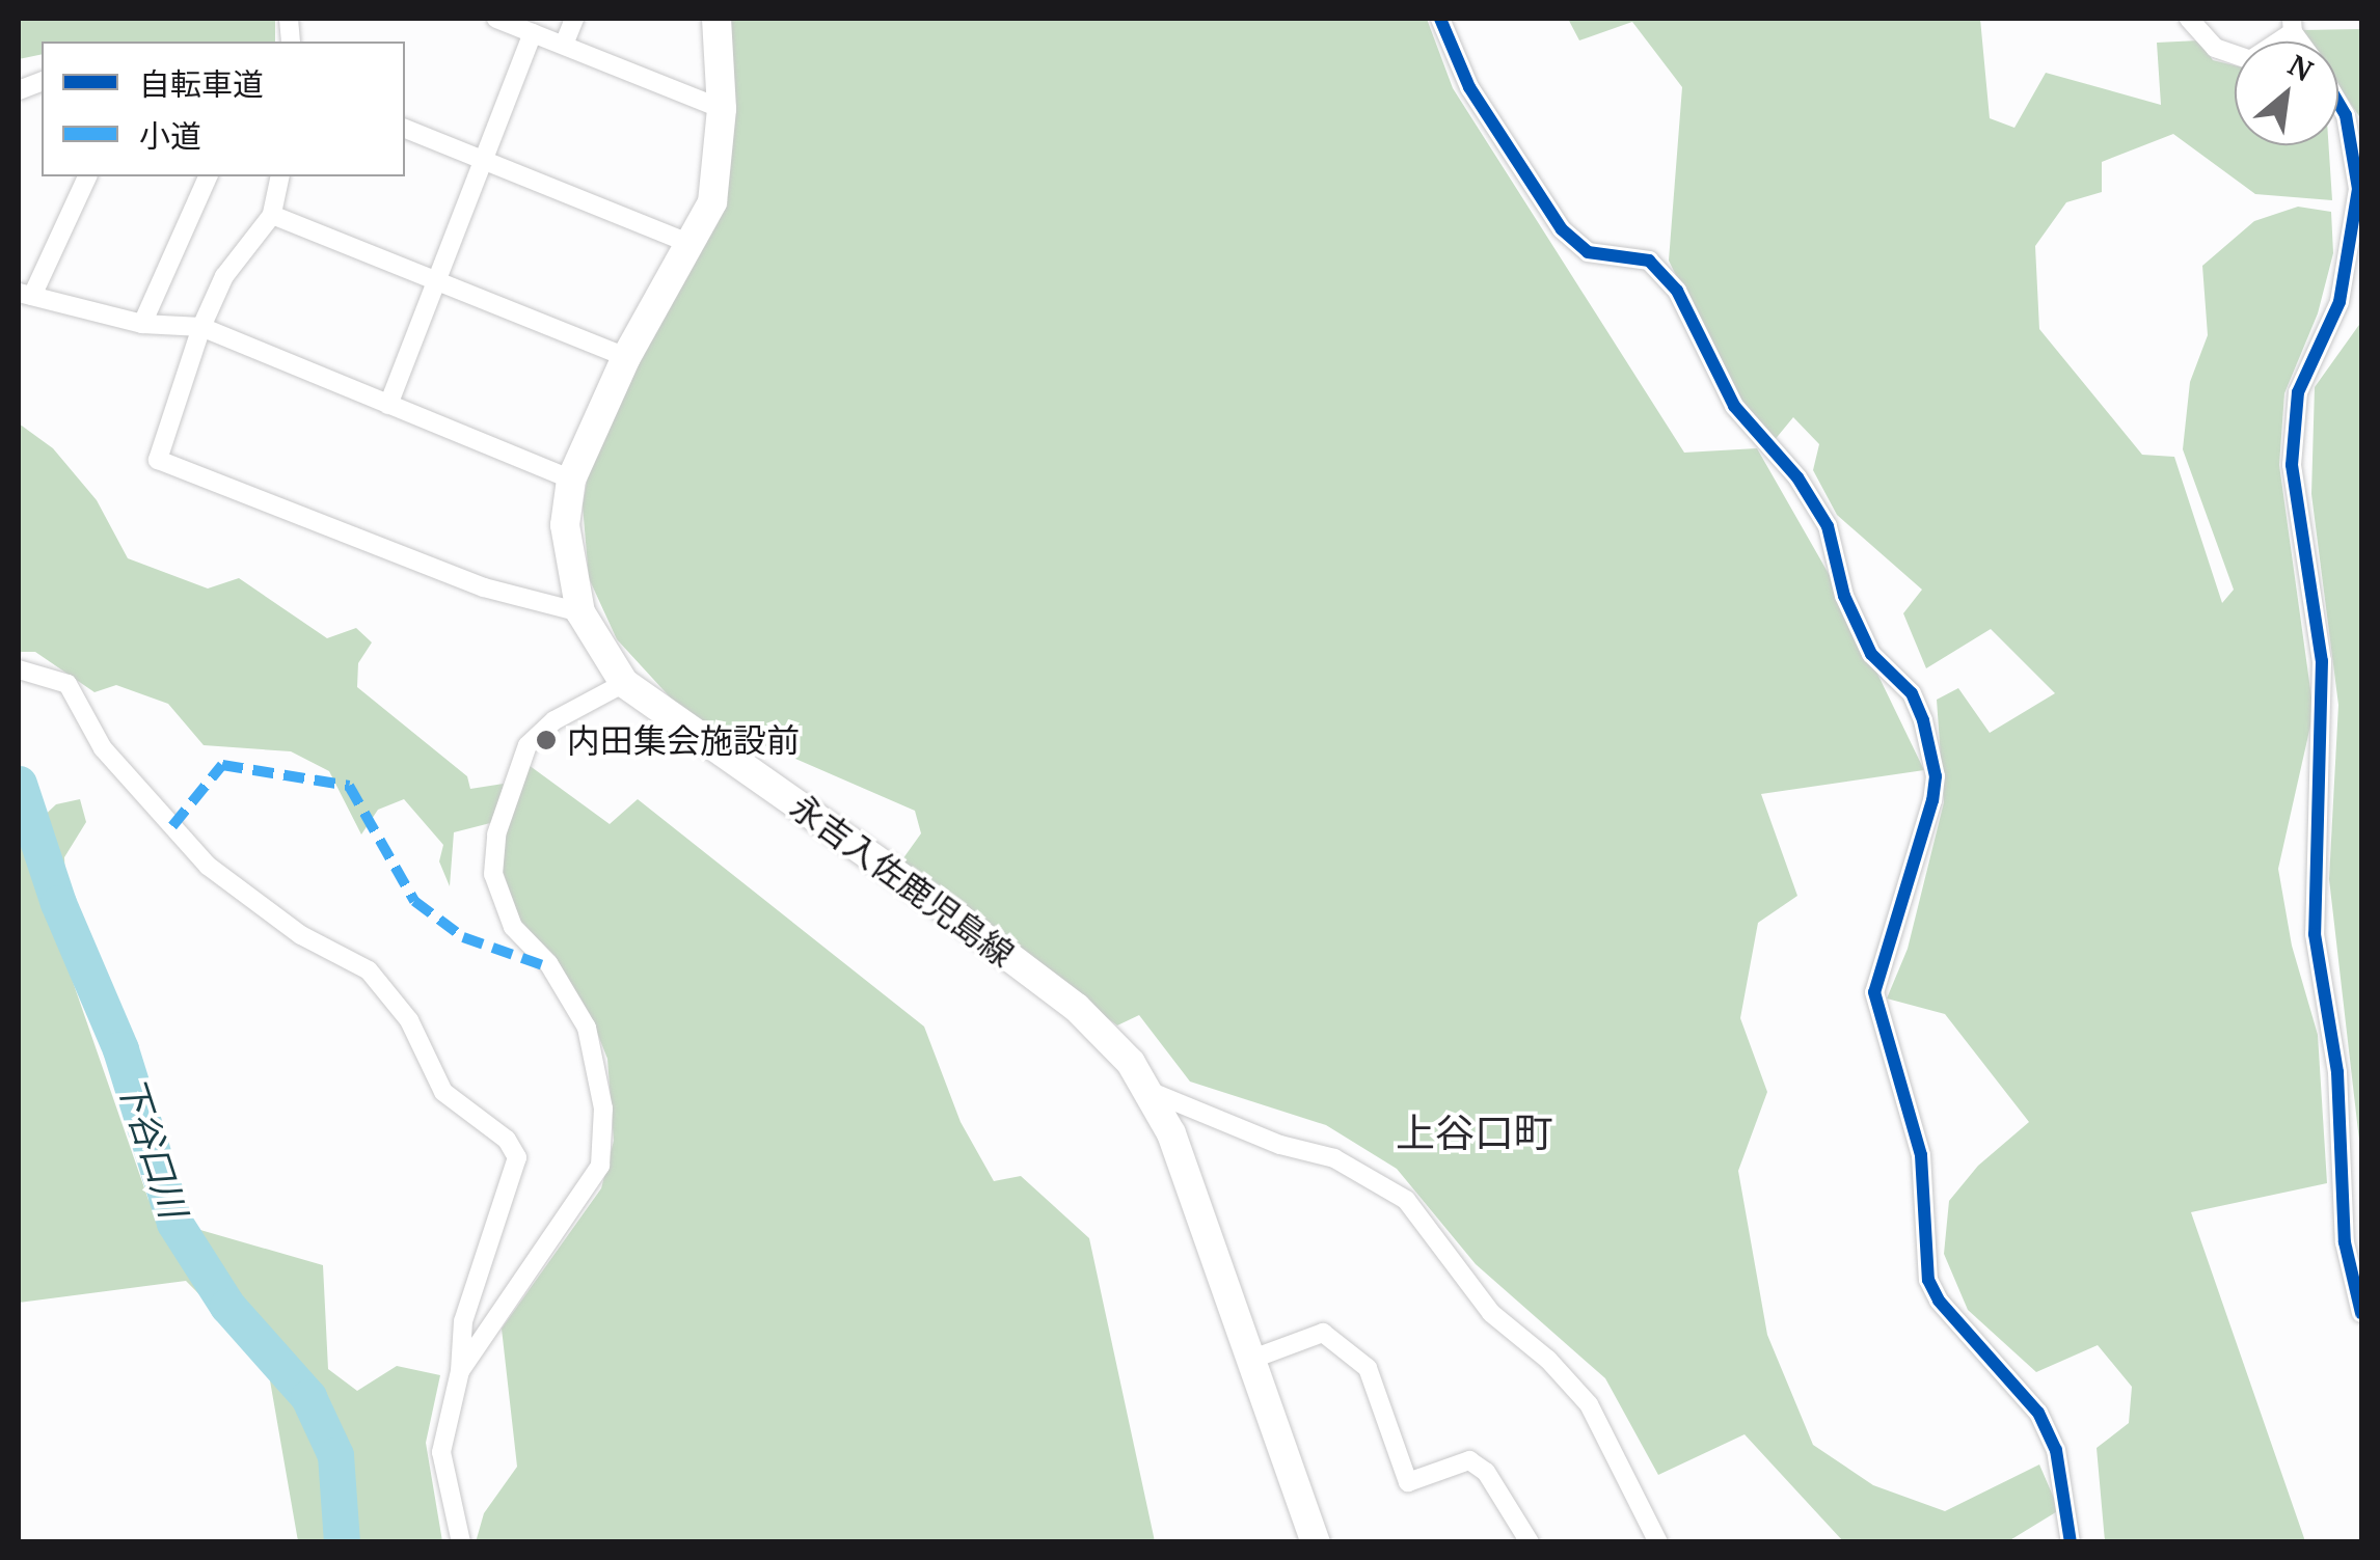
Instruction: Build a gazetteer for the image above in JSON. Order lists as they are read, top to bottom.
{
  "streets": {
    "main road": ["永吉入佐鹿児島線"]
  },
  "districts": ["上谷口町"],
  "water": ["下谷口川"],
  "places": ["内田集会施設前"],
  "legend": ["自転車道", "小道"],
  "north": "top right"
}
